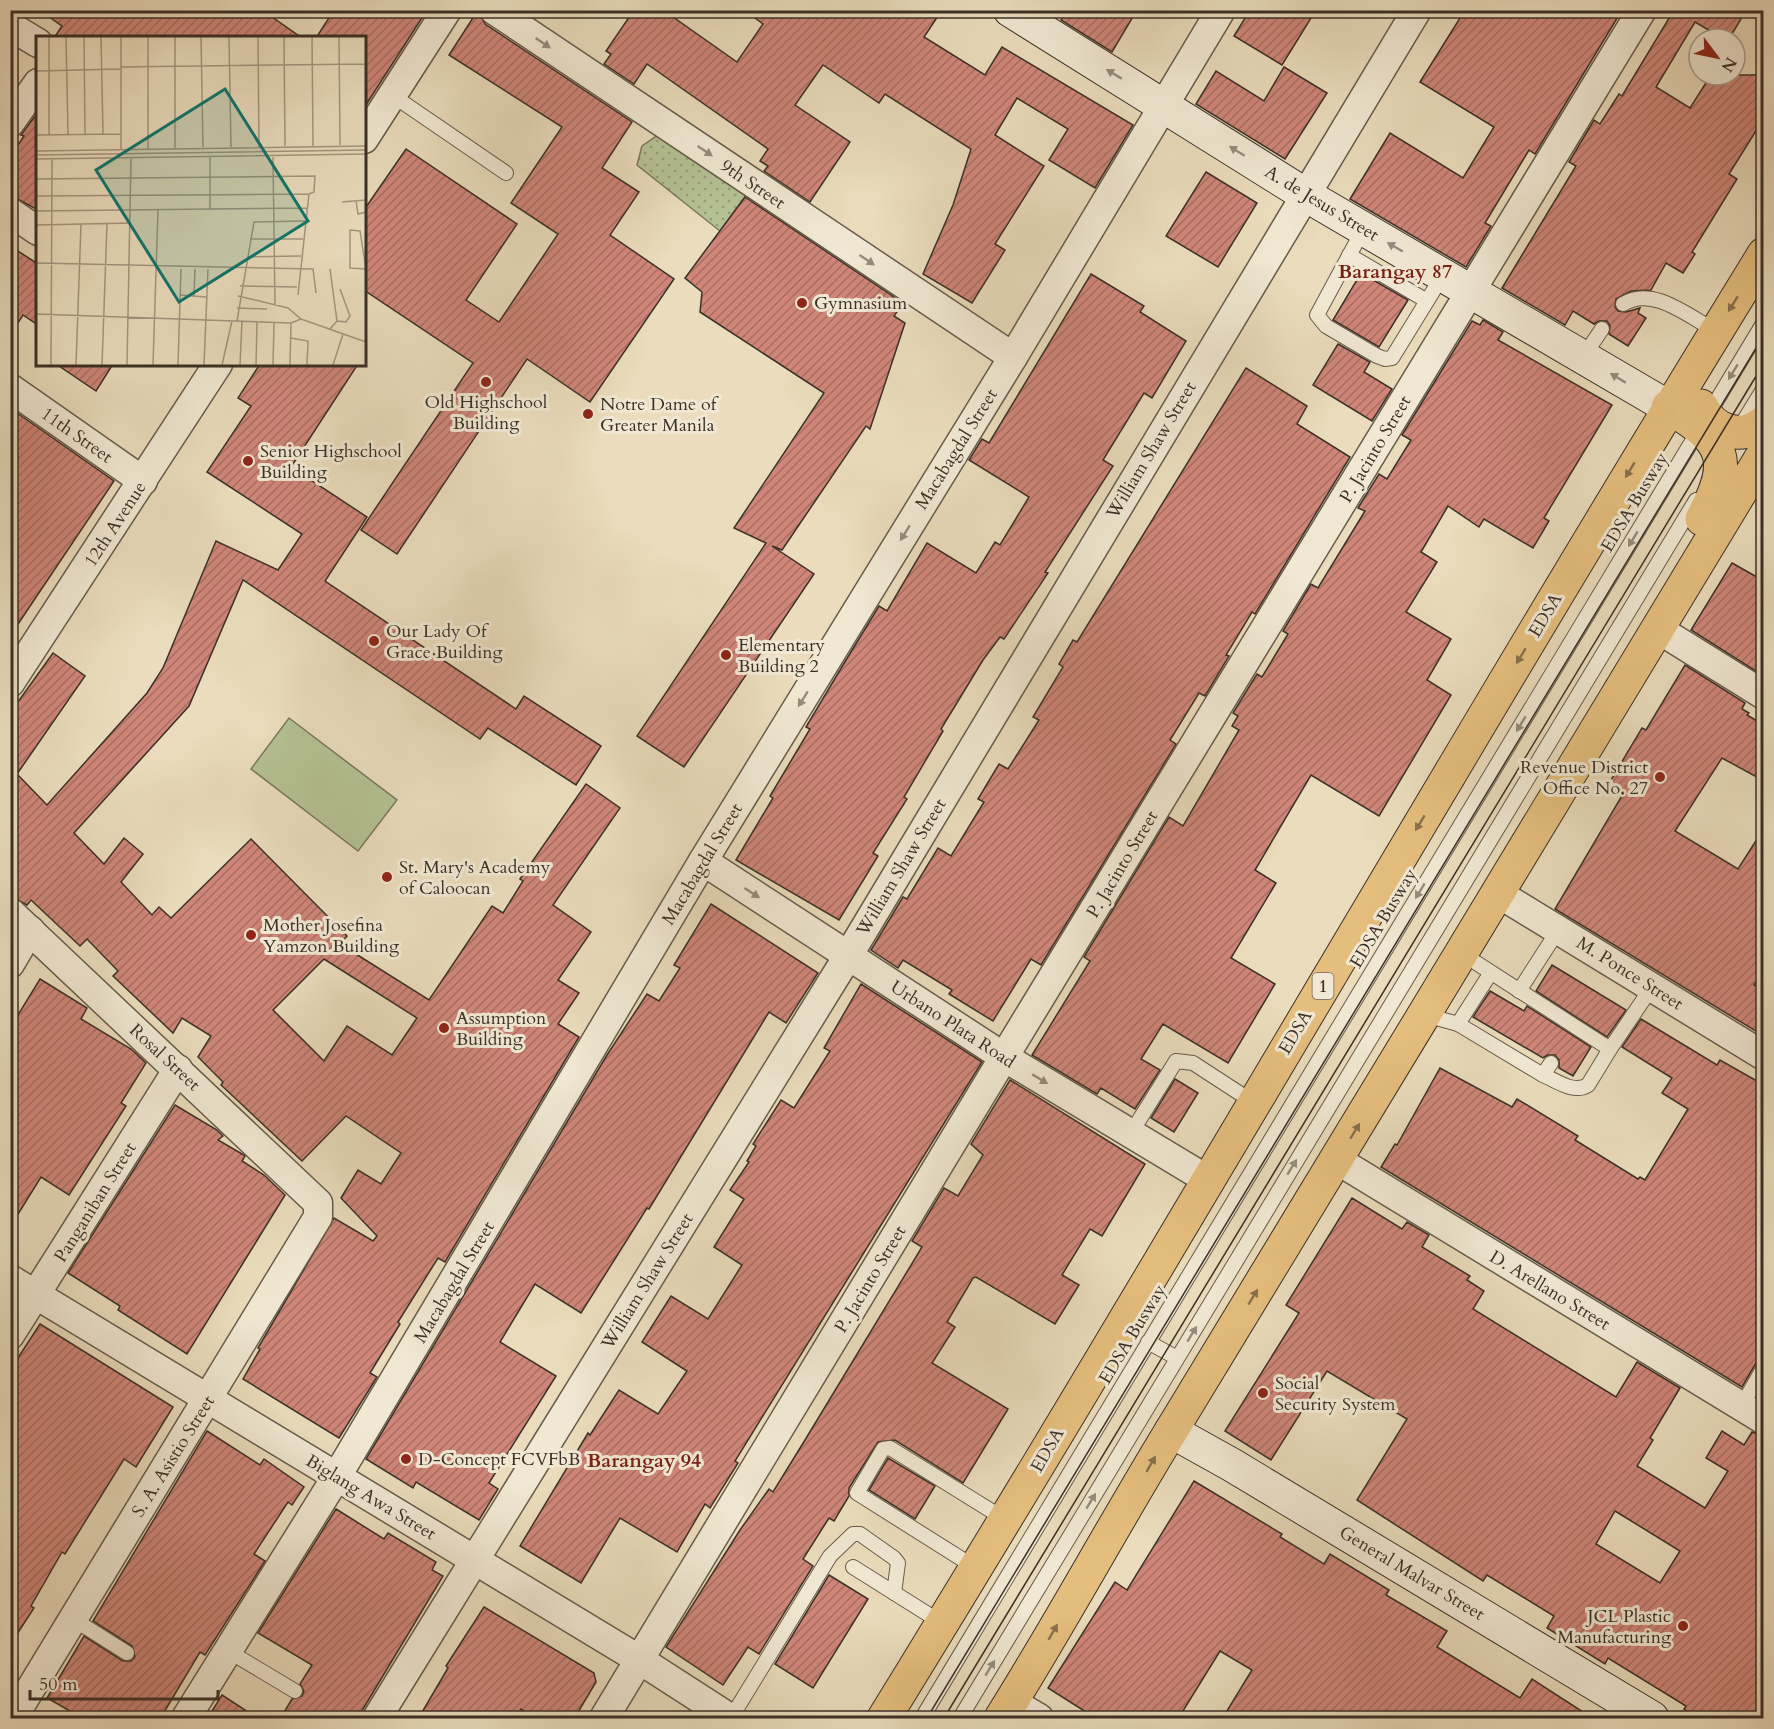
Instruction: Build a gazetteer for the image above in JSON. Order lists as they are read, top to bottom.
{
  "streets": {
    "highway": ["EDSA", "1"],
    "main road": ["A. de Jesus Street", "General Malvar Street"],
    "street": [
      "9th Street",
      "11th Street",
      "Macabagdal Street",
      "P. Jacinto Street",
      "William Shaw Street",
      "12th Avenue",
      "M. Ponce Street",
      "Urbano Plata Road",
      "Rosal Street",
      "Panganiban Street",
      "D. Arellano Street",
      "S. A. Asistio Street",
      "Biglang Awa Street"
    ],
    "lane": ["EDSA Busway"]
  },
  "crossings": [
    ["9th Street", "Macabagdal Street"],
    ["A. de Jesus Street", "Macabagdal Street"],
    ["A. de Jesus Street", "P. Jacinto Street"],
    ["A. de Jesus Street", "William Shaw Street"],
    ["A. de Jesus Street", "EDSA"],
    ["11th Street", "12th Avenue"],
    ["Macabagdal Street", "Urbano Plata Road"],
    ["Macabagdal Street", "Biglang Awa Street"],
    ["P. Jacinto Street", "Urbano Plata Road"],
    ["P. Jacinto Street", "Biglang Awa Street"],
    ["William Shaw Street", "Urbano Plata Road"],
    ["William Shaw Street", "Biglang Awa Street"],
    ["EDSA", "Urbano Plata Road"],
    ["Rosal Street", "Panganiban Street"],
    ["Rosal Street", "S. A. Asistio Street"],
    ["Panganiban Street", "Biglang Awa Street"],
    ["S. A. Asistio Street", "Biglang Awa Street"]
  ],
  "one_way": ["9th Street", "A. de Jesus Street", "Urbano Plata Road"],
  "districts": ["Barangay 87", "Barangay 94"],
  "places": [
    "Gymnasium",
    "Old Highschool Building",
    "Notre Dame of Greater Manila",
    "Senior Highschool Building",
    "Our Lady Of Grace Building",
    "Elementary Building 2",
    "Revenue District Office No. 27",
    "St. Mary's Academy of Caloocan",
    "Mother Josefina Yamzon Building",
    "Assumption Building",
    "Social Security System",
    "D-Concept FCVFbB",
    "JCL Plastic Manufacturing"
  ],
  "scale_bar": "50 m",
  "north": "bottom right"
}
